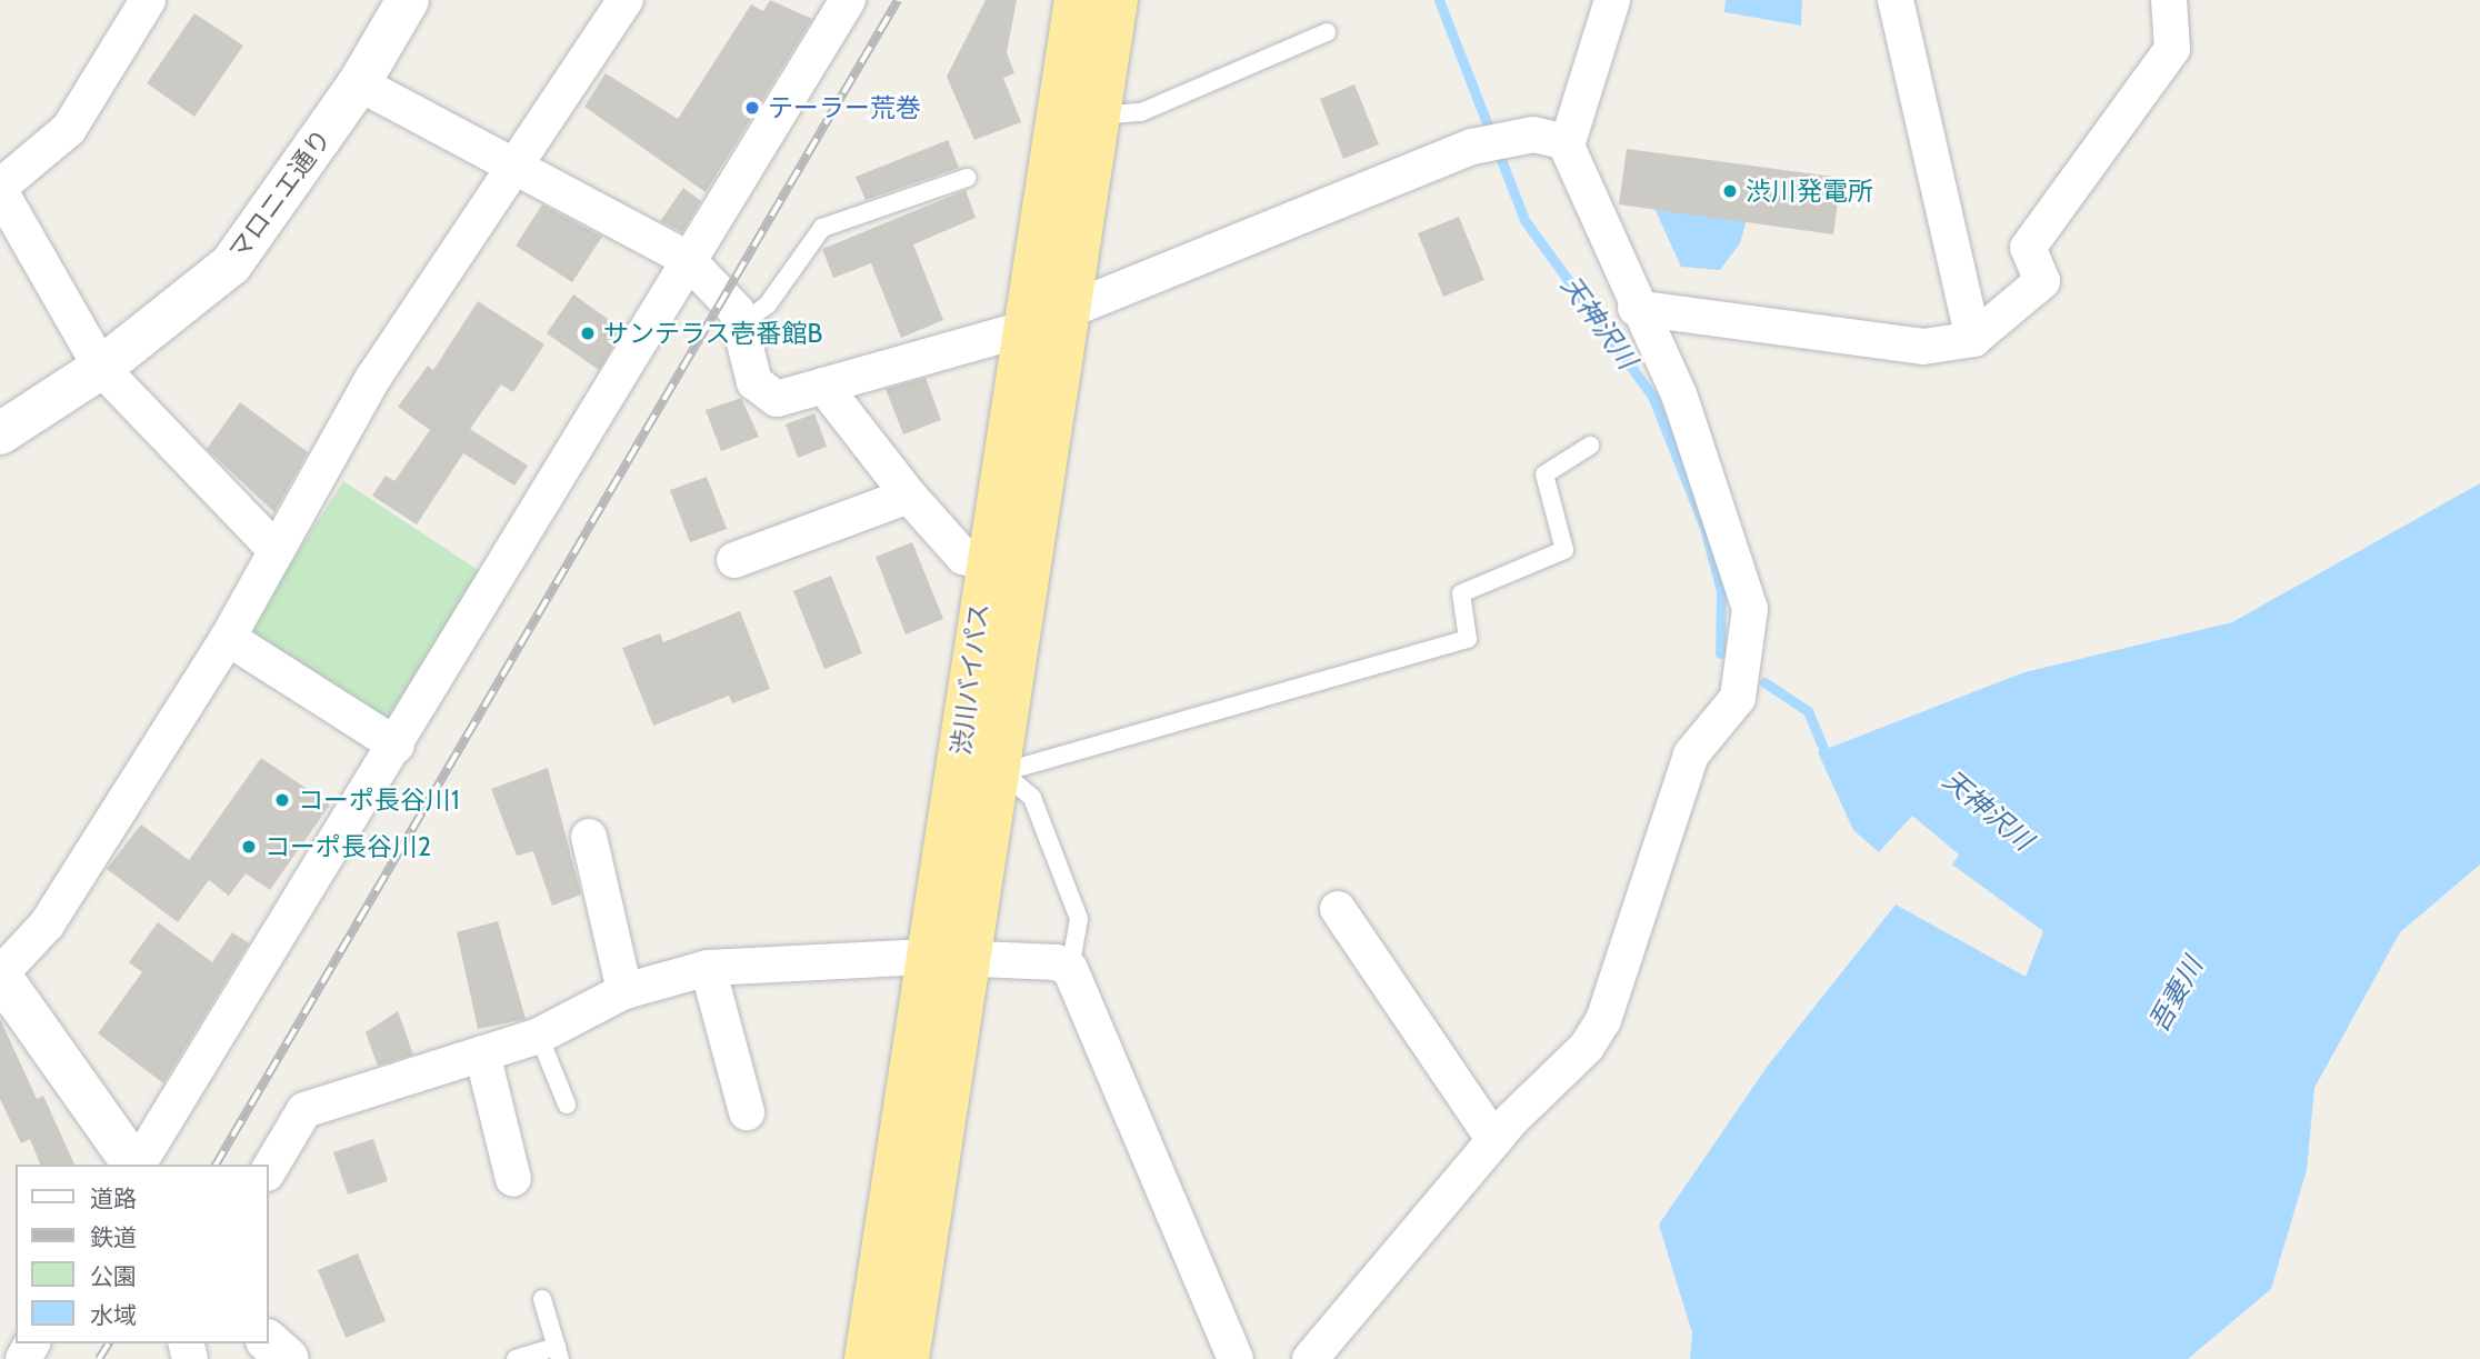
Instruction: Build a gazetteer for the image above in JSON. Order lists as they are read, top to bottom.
{
  "streets": {
    "highway": ["渋川バイパス"],
    "street": ["マロニエ通り"]
  },
  "water": ["天神沢川", "吾妻川"],
  "places": [
    "テーラー荒巻",
    "渋川発電所",
    "サンテラス壱番館B",
    "コーポ長谷川1",
    "コーポ長谷川2"
  ],
  "legend": [
    "道路",
    "鉄道",
    "公園",
    "水域"
  ]
}
